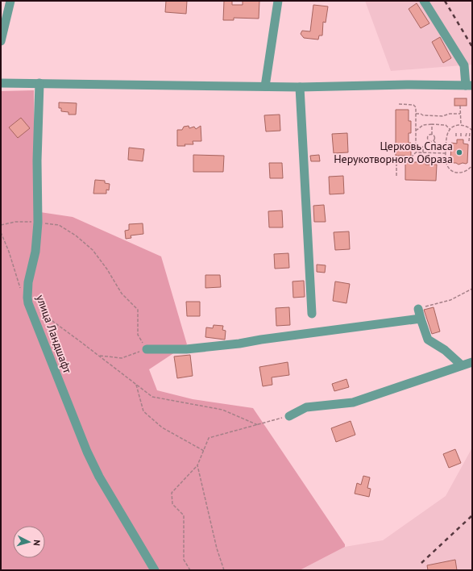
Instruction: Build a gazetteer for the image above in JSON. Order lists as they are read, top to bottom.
{
  "streets": {
    "street": ["улица Ландшафт"]
  },
  "places": ["Церковь Спаса Нерукотворного Образа"],
  "north": "right"
}
